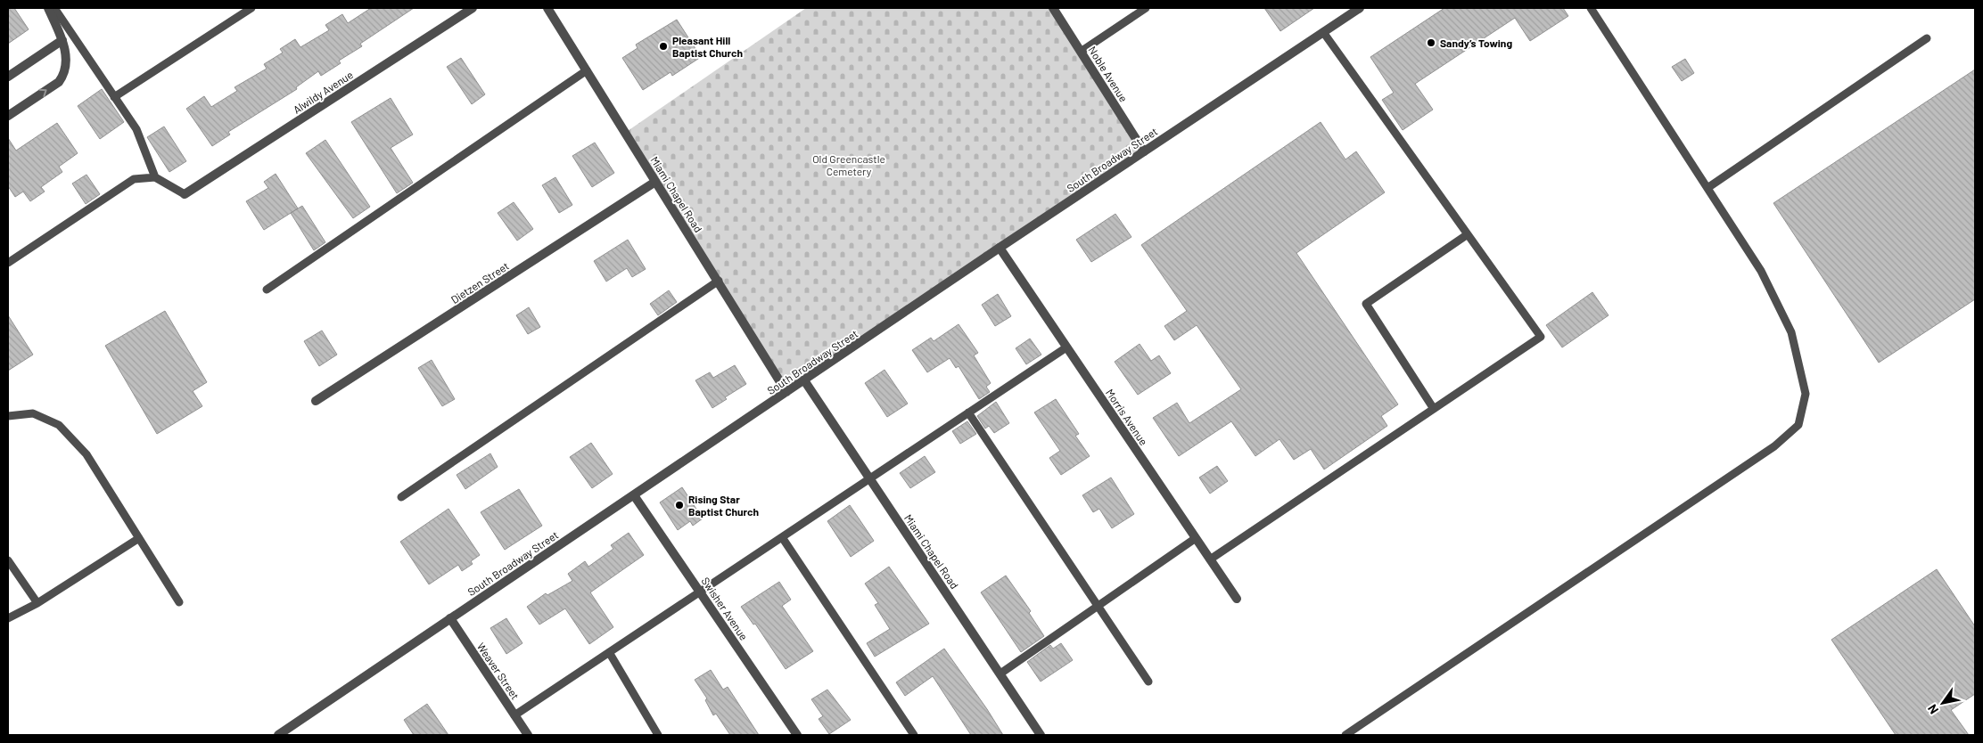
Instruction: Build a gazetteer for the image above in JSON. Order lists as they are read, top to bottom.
{
  "streets": {
    "street": [
      "Noble Avenue",
      "Alwildy Avenue",
      "South Broadway Street",
      "Miami Chapel Road",
      "Dietzen Street",
      "Morris Avenue",
      "Swisher Avenue",
      "Weaver Street"
    ]
  },
  "crossings": [
    ["Noble Avenue", "South Broadway Street"],
    ["South Broadway Street", "Miami Chapel Road"],
    ["South Broadway Street", "Morris Avenue"],
    ["South Broadway Street", "Swisher Avenue"],
    ["South Broadway Street", "Weaver Street"],
    ["Miami Chapel Road", "Dietzen Street"]
  ],
  "parks": ["Old Greencastle Cemetery"],
  "places": ["Sandy’s Towing", "Pleasant Hill Baptist Church", "Rising Star Baptist Church"],
  "north": "bottom left"
}
